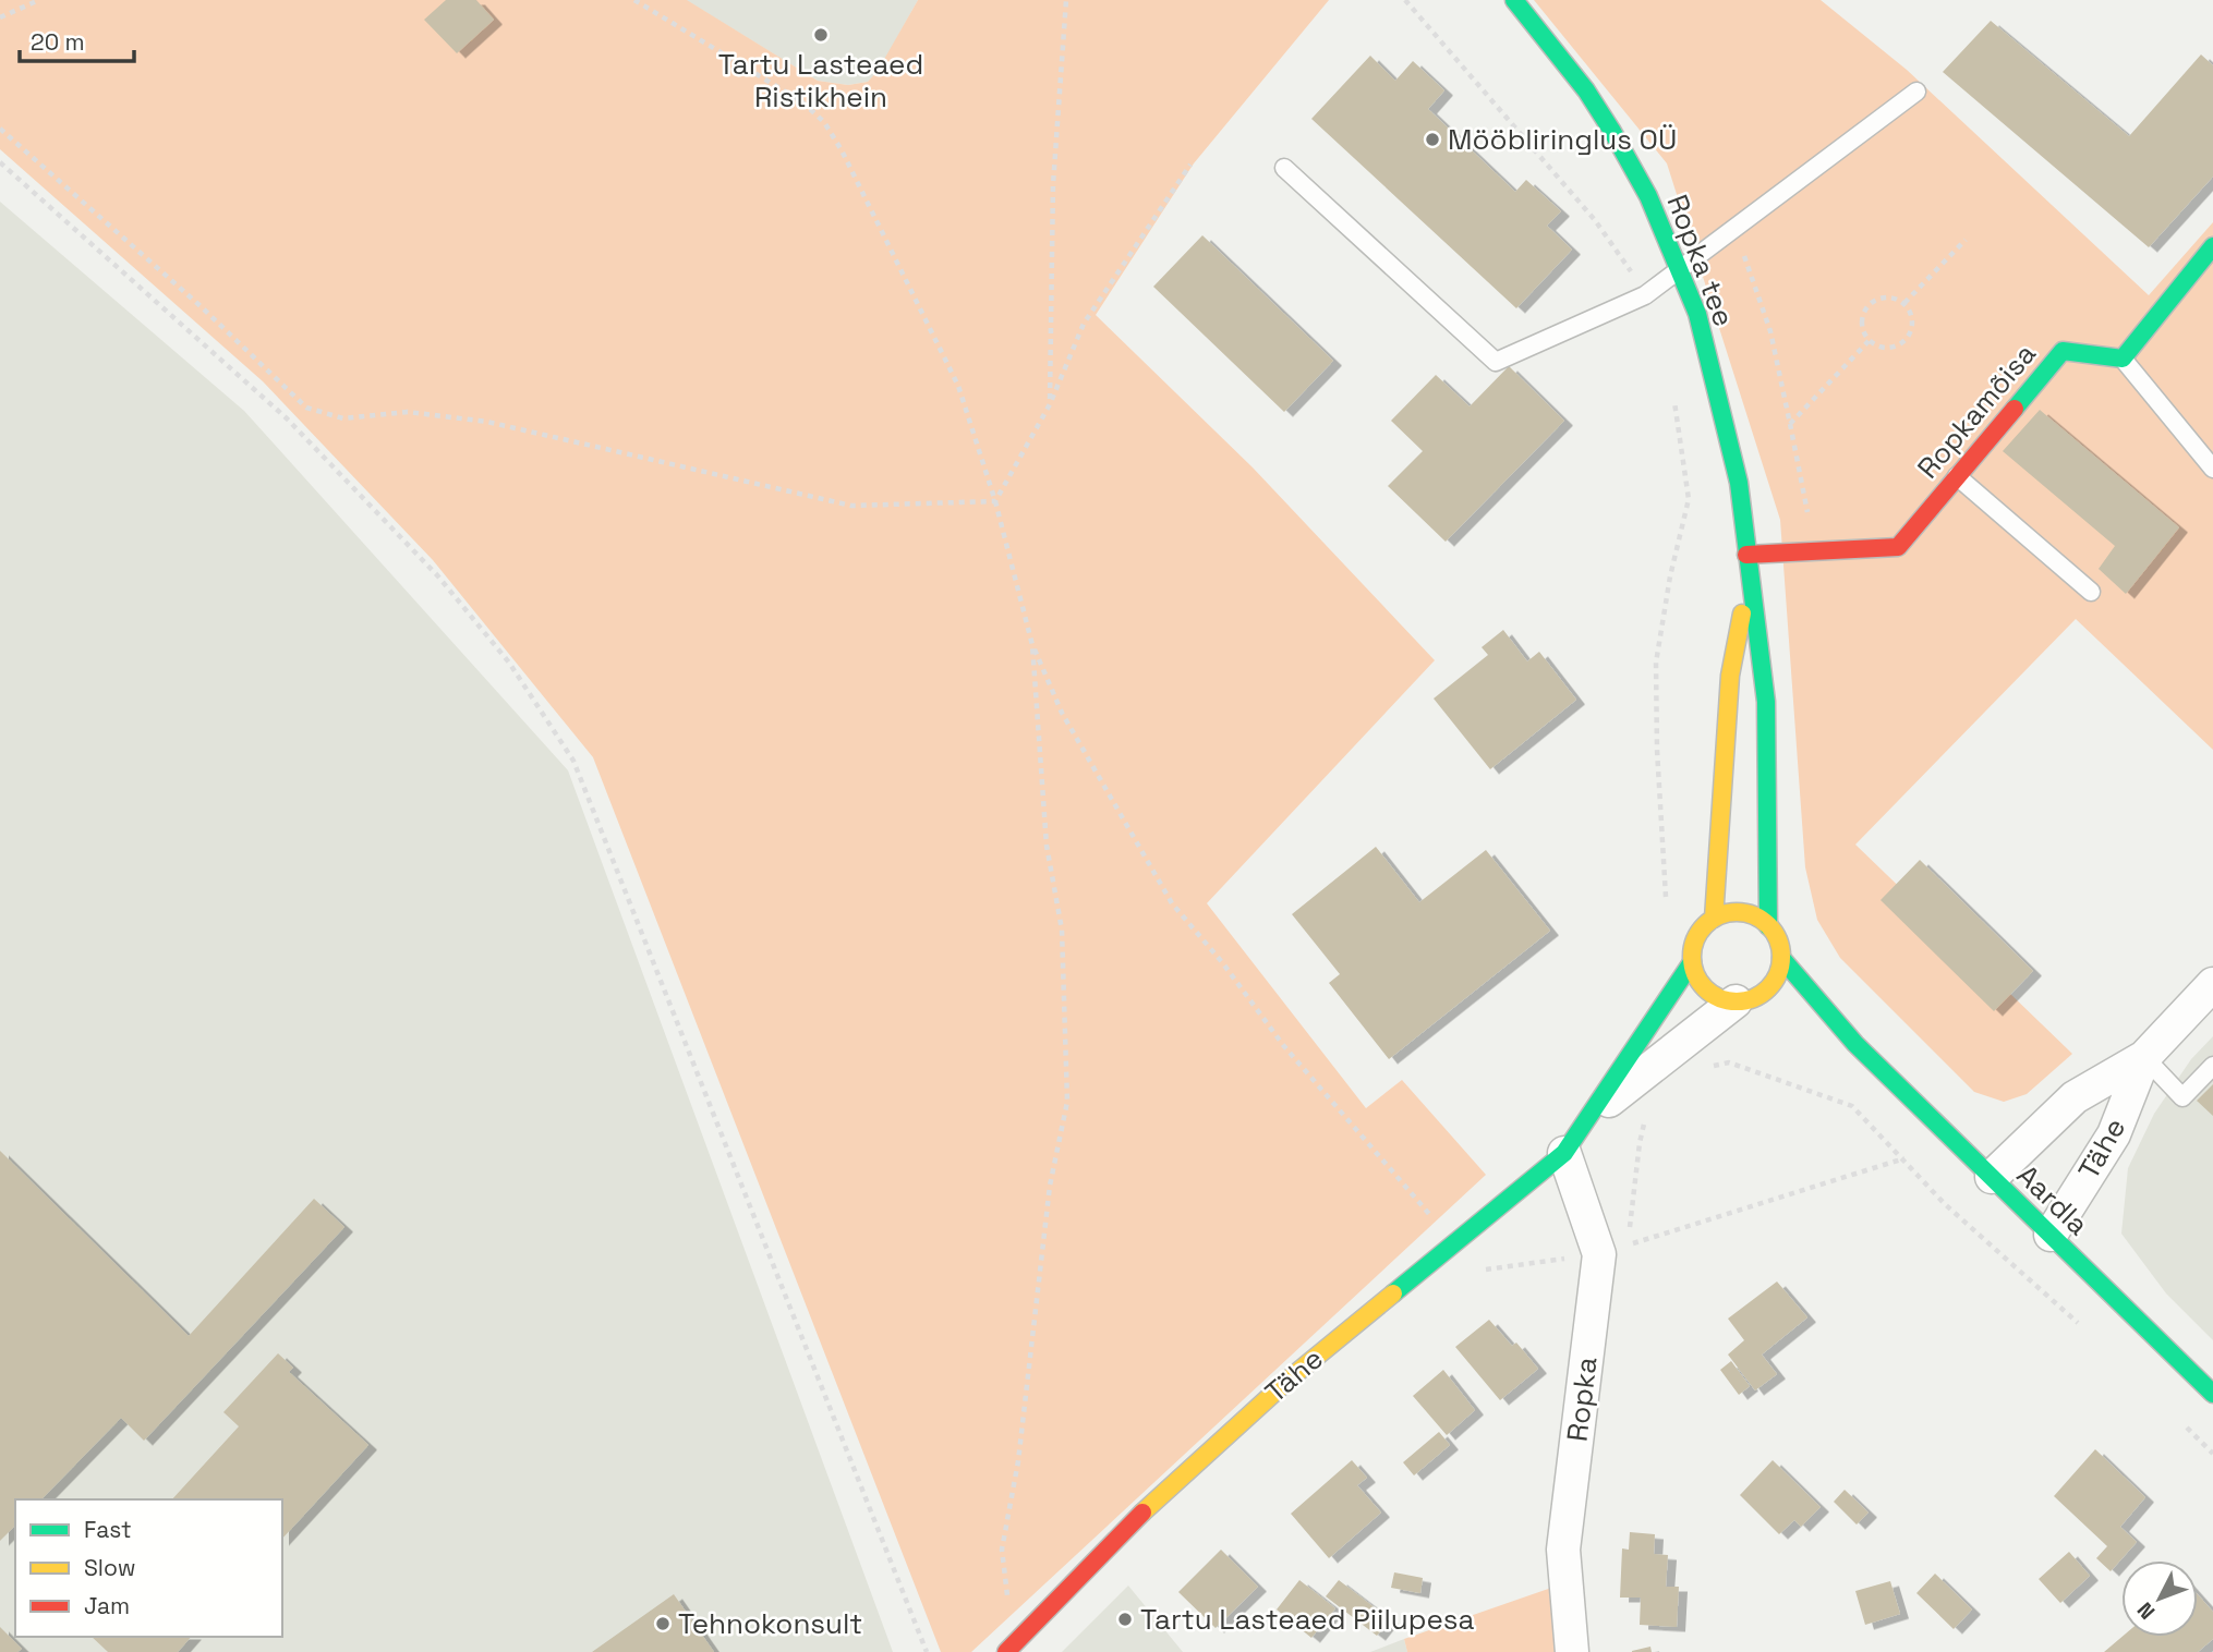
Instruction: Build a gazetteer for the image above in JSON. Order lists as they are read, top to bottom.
{
  "streets": {
    "street": [
      "Ropka tee",
      "Ropkamõisa",
      "Tähe",
      "Aardla",
      "Ropka"
    ]
  },
  "crossings": [
    ["Ropka tee", "Ropkamõisa"],
    ["Ropka tee", "Tähe"],
    ["Ropka tee", "Aardla"],
    ["Tähe", "Aardla"],
    ["Tähe", "Ropka"]
  ],
  "places": [
    "Tartu Lasteaed Ristikhein",
    "Mööbliringlus OÜ",
    "Tartu Lasteaed Piilupesa",
    "Tehnokonsult"
  ],
  "legend": ["Fast", "Slow", "Jam"],
  "scale_bar": "20 m",
  "north": "bottom left"
}
